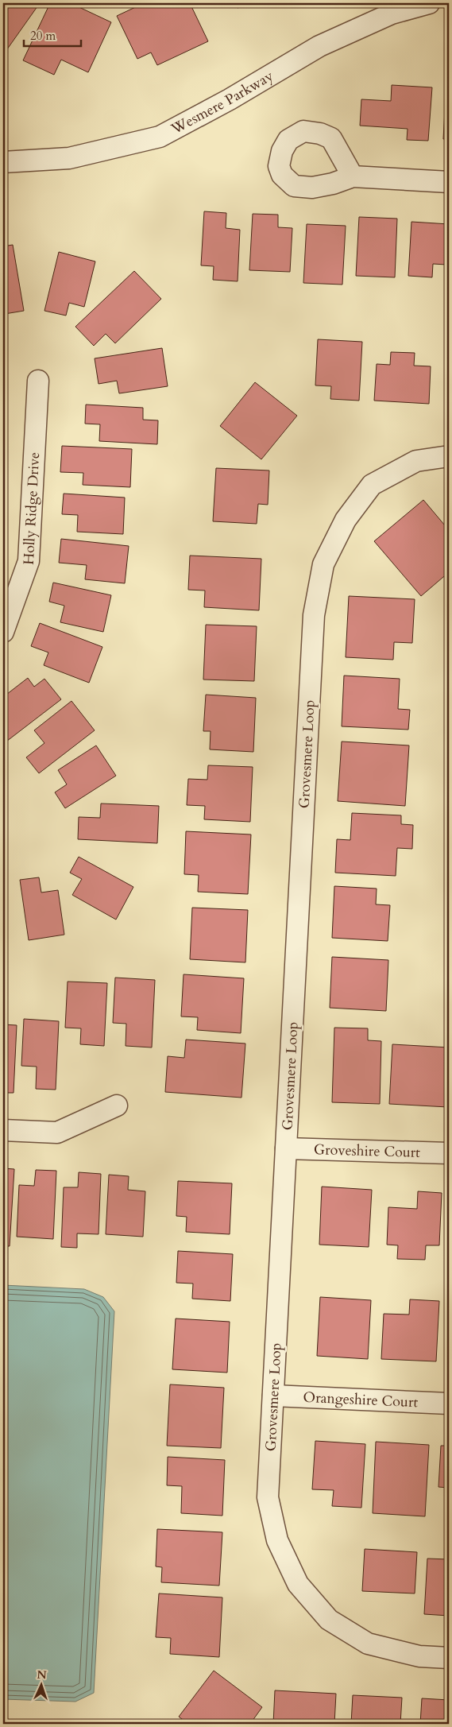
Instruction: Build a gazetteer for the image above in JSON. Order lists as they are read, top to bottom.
{
  "streets": {
    "street": [
      "Wesmere Parkway",
      "Holly Ridge Drive",
      "Grovesmere Loop",
      "Groveshire Court",
      "Orangeshire Court"
    ]
  },
  "crossings": [
    ["Grovesmere Loop", "Groveshire Court"],
    ["Grovesmere Loop", "Orangeshire Court"]
  ],
  "scale_bar": "20 m",
  "north": "top"
}
